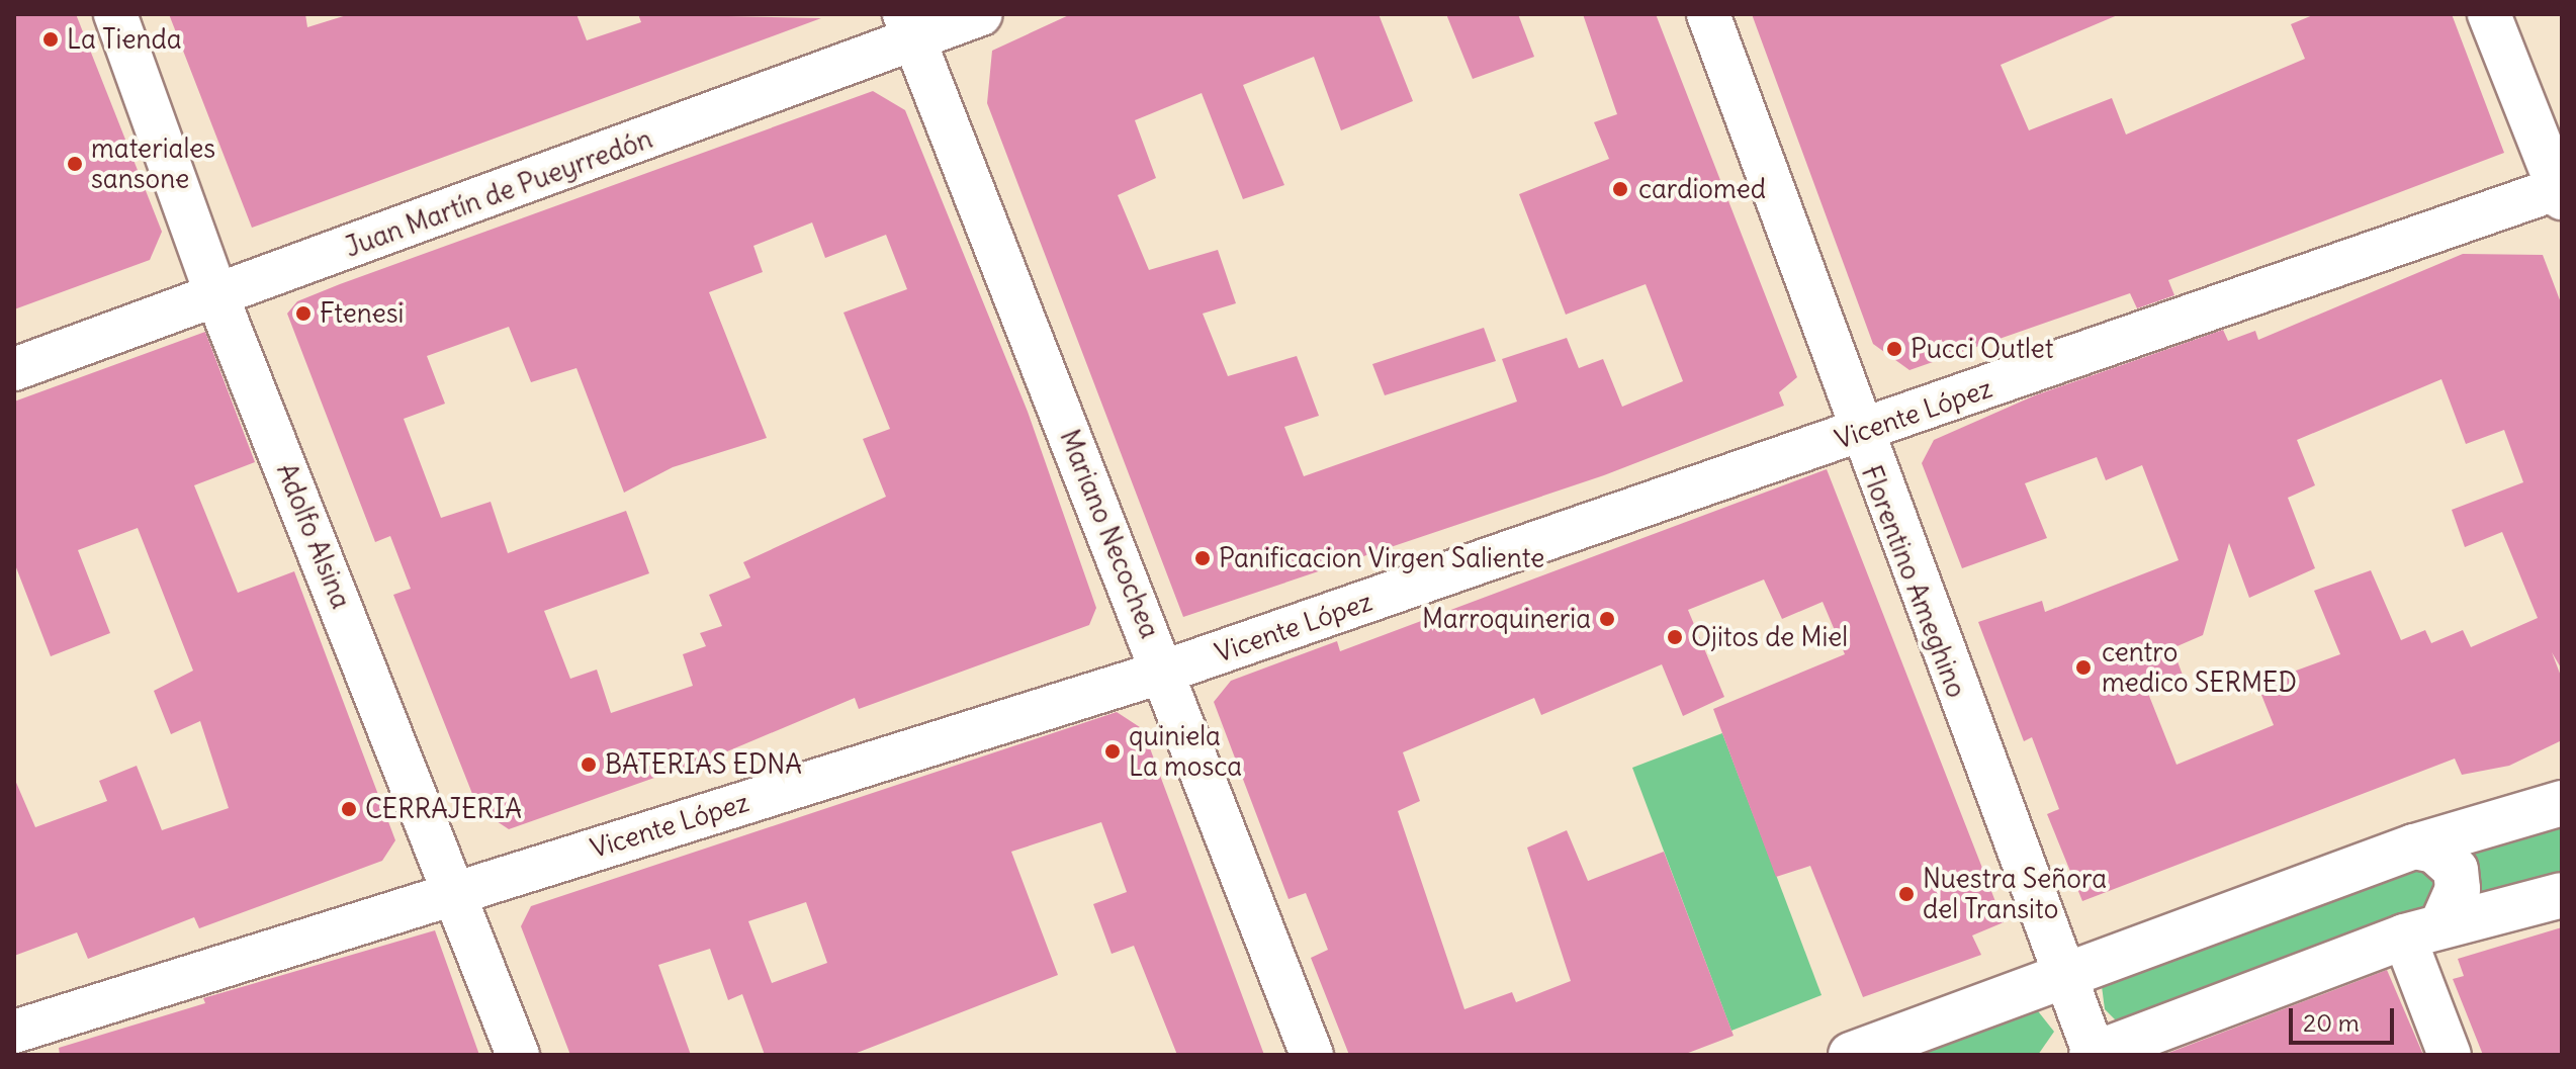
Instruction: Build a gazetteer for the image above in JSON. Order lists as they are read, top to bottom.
{
  "streets": {
    "street": [
      "Juan Martín de Pueyrredón",
      "Vicente López",
      "Mariano Necochea",
      "Adolfo Alsina",
      "Florentino Ameghino"
    ]
  },
  "crossings": [
    ["Juan Martín de Pueyrredón", "Mariano Necochea"],
    ["Juan Martín de Pueyrredón", "Adolfo Alsina"],
    ["Vicente López", "Mariano Necochea"],
    ["Vicente López", "Adolfo Alsina"],
    ["Vicente López", "Florentino Ameghino"]
  ],
  "places": [
    "La Tienda",
    "materiales sansone",
    "cardiomed",
    "Ftenesi",
    "Pucci Outlet",
    "Panificacion Virgen Saliente",
    "Marroquineria",
    "Ojitos de Miel",
    "centro medico SERMED",
    "quiniela La mosca",
    "BATERIAS EDNA",
    "CERRAJERIA",
    "Nuestra Señora del Transito"
  ],
  "scale_bar": "20 m"
}
